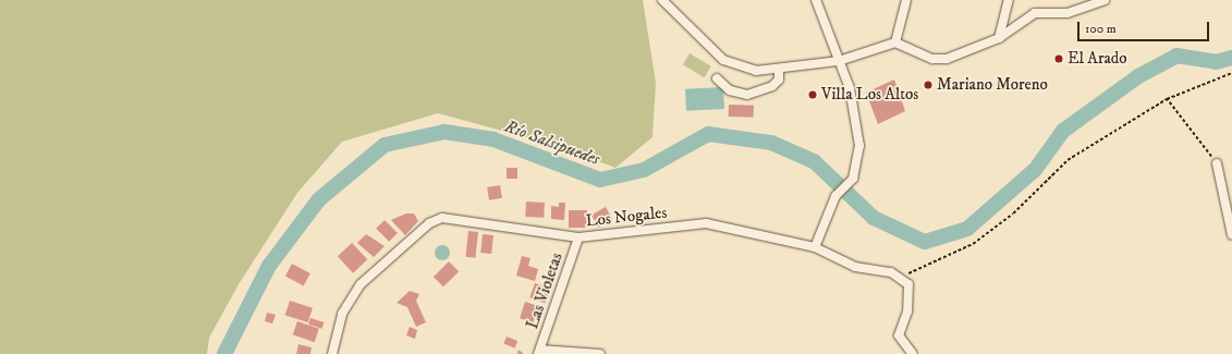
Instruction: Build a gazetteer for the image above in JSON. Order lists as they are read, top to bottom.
{
  "streets": {
    "street": ["Los Nogales", "Las Violetas"]
  },
  "crossings": [
    ["Los Nogales", "Las Violetas"]
  ],
  "water": ["Río Salsipuedes"],
  "places": ["El Arado", "Mariano Moreno", "Villa Los Altos"],
  "scale_bar": "100 m"
}
